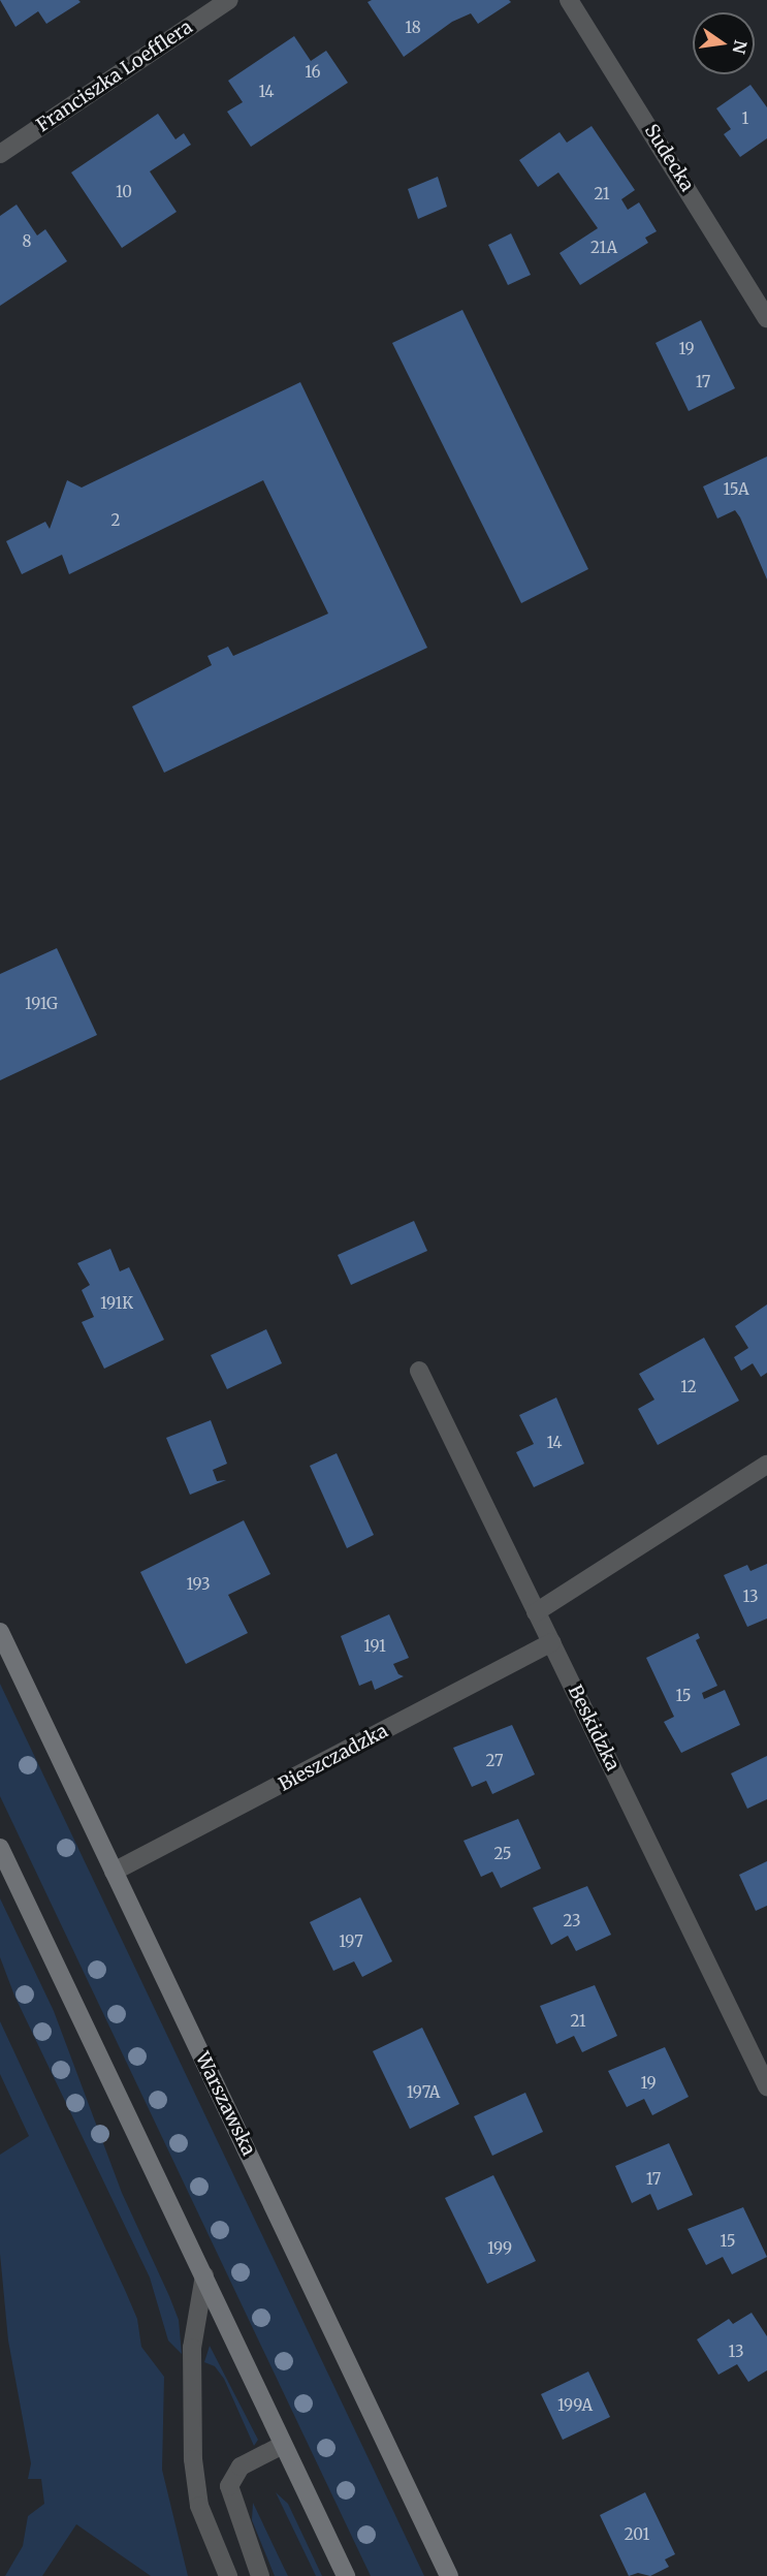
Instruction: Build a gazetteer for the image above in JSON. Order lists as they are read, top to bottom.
{
  "streets": {
    "main road": ["Warszawska"],
    "street": [
      "Franciszka Loefflera",
      "Sudecka",
      "Beskidzka",
      "Bieszczadzka"
    ]
  },
  "crossings": [
    ["Beskidzka", "Bieszczadzka"],
    ["Bieszczadzka", "Warszawska"]
  ],
  "house_numbers": [
    "18",
    "16",
    "14",
    "1",
    "10",
    "21",
    "8",
    "21A",
    "19",
    "17",
    "15A",
    "2",
    "191G",
    "191K",
    "12",
    "14",
    "193",
    "13",
    "191",
    "15",
    "27",
    "25",
    "23",
    "197",
    "21",
    "19",
    "197A",
    "17",
    "15",
    "199",
    "13",
    "199A",
    "201"
  ],
  "north": "right"
}
